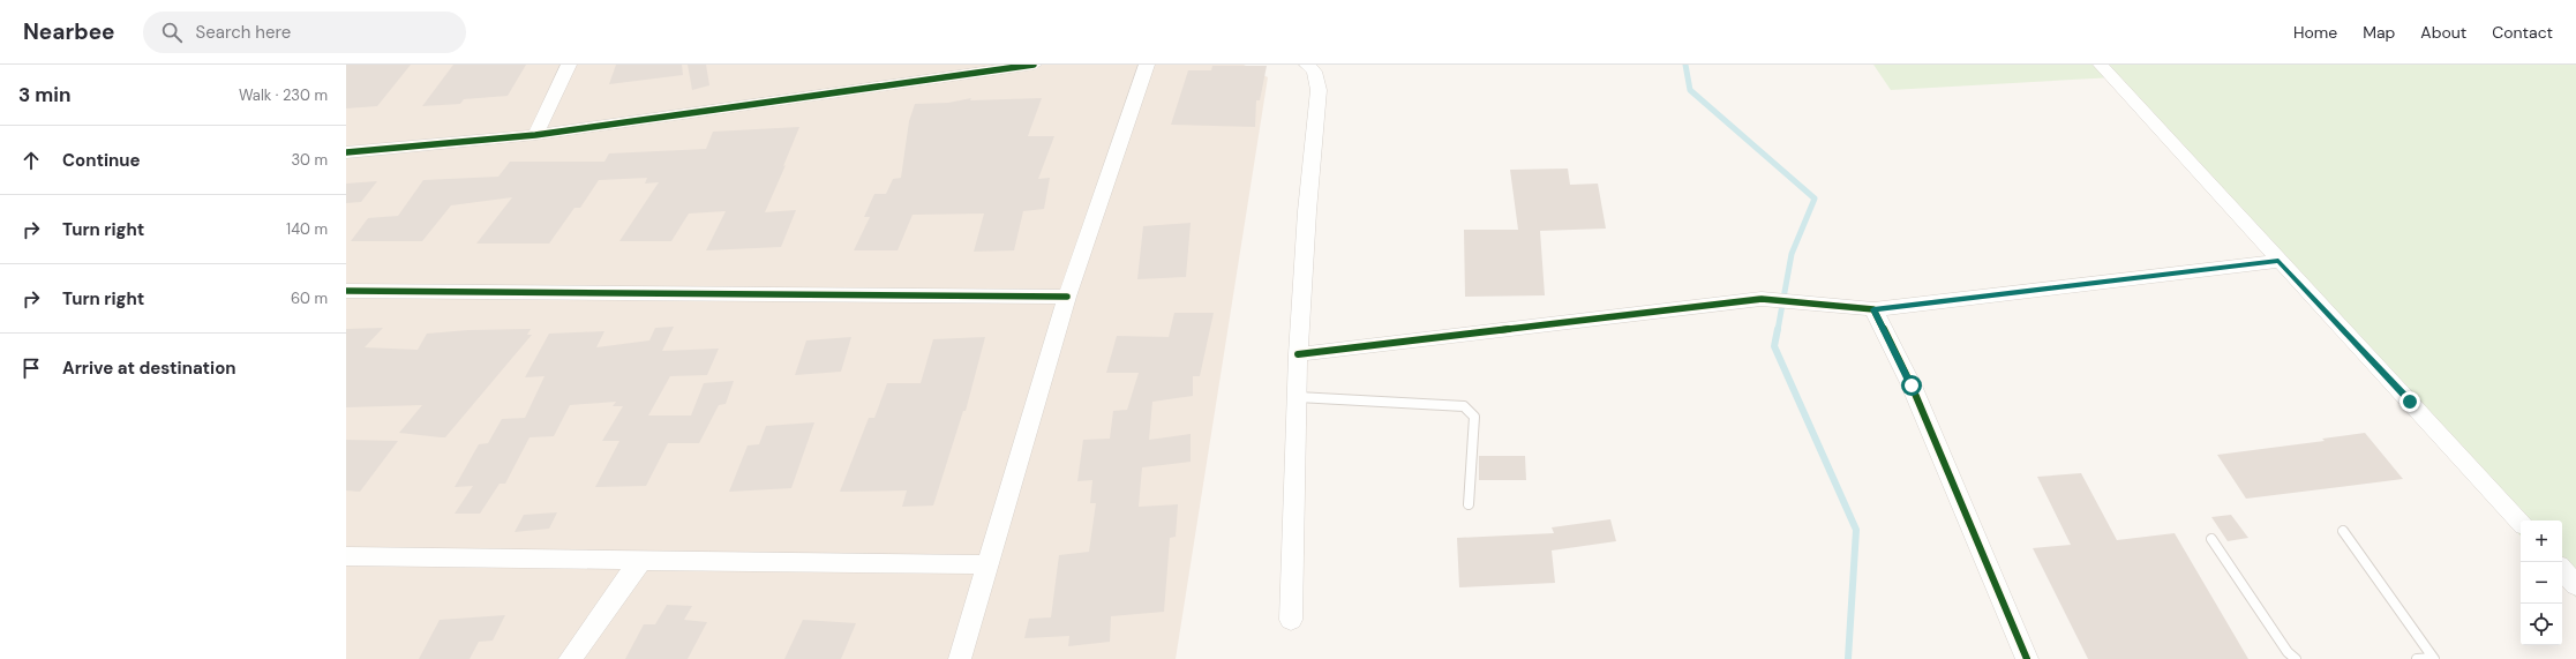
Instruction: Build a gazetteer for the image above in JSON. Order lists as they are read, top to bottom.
{
  "page": {
    "header": "Nearbee",
    "search": "Search here",
    "nav": [
      "Home",
      "Map",
      "About",
      "Contact"
    ],
    "heading": ["3 min", "Walk · 230 m"],
    "list": [
      ["Continue", "30 m"],
      ["Turn right", "140 m"],
      ["Turn right", "60 m"],
      "Arrive at destination"
    ],
    "map_buttons": ["+", "−"]
  }
}
